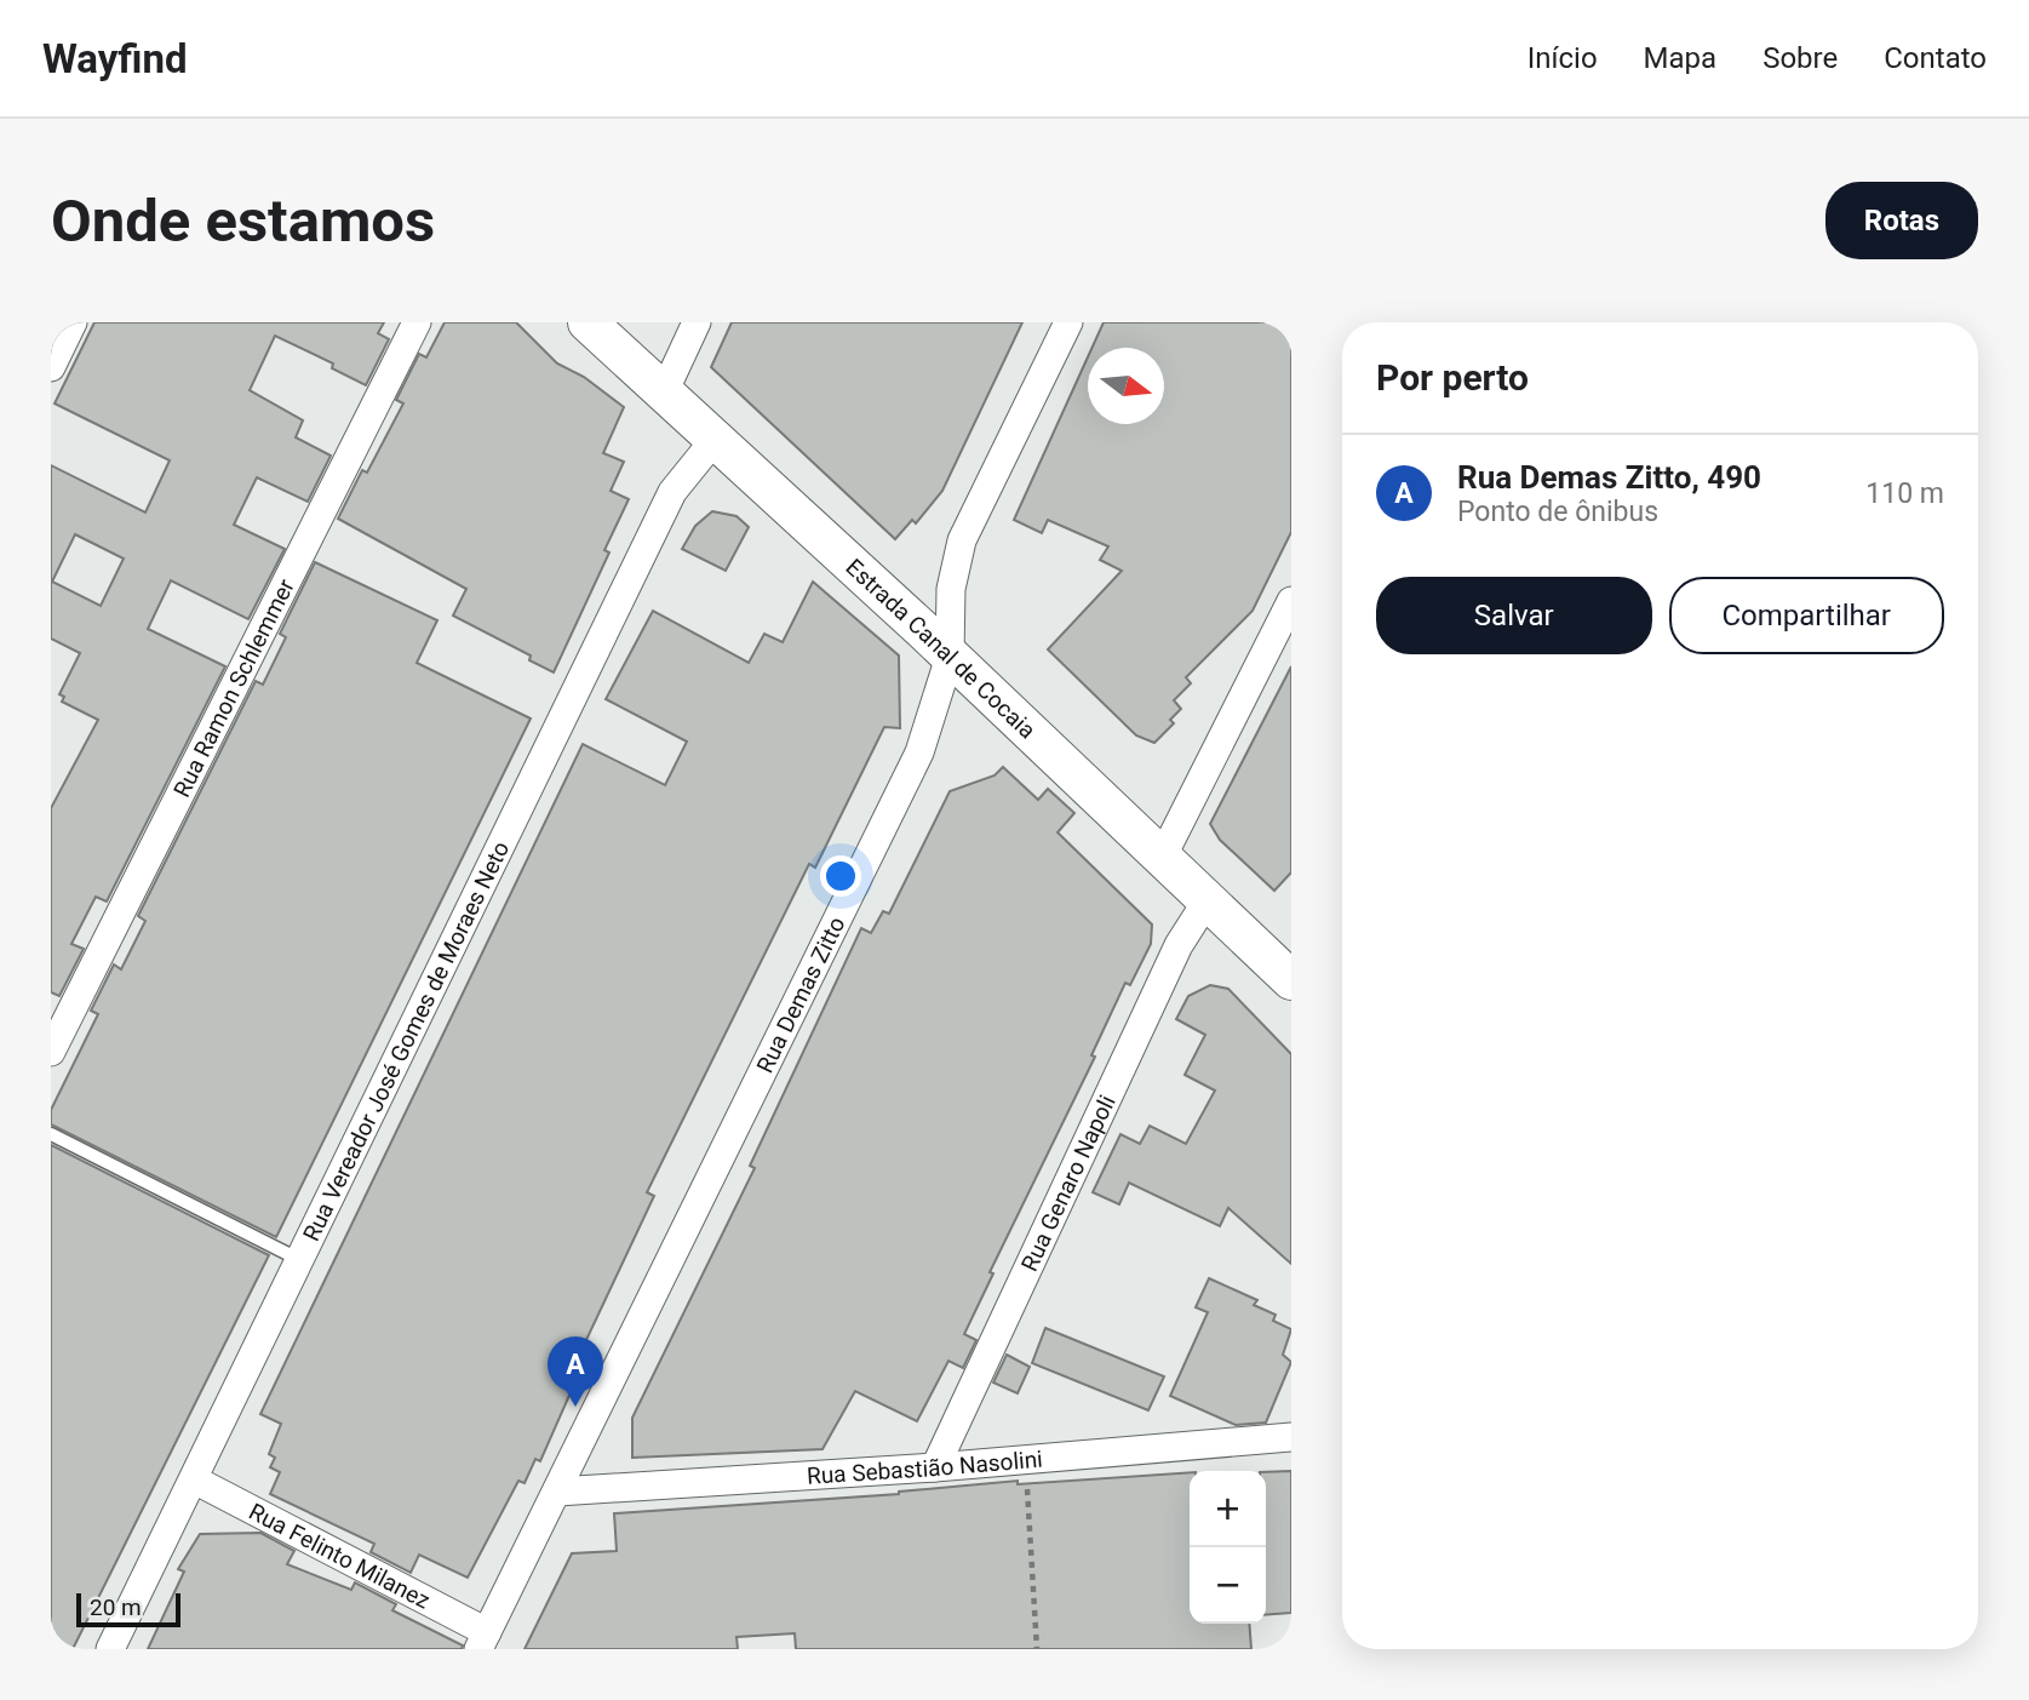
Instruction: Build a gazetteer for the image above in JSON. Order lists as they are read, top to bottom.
{
  "streets": {
    "main road": ["Estrada Canal de Cocaia"],
    "street": [
      "Rua Ramon Schlemmer",
      "Rua Demas Zitto",
      "Rua Vereador José Gomes de Moraes Neto",
      "Rua Genaro Napoli",
      "Rua Sebastião Nasolini",
      "Rua Felinto Milanez"
    ]
  },
  "crossings": [
    ["Estrada Canal de Cocaia", "Rua Demas Zitto"],
    ["Estrada Canal de Cocaia", "Rua Vereador José Gomes de Moraes Neto"],
    ["Estrada Canal de Cocaia", "Rua Genaro Napoli"],
    ["Rua Demas Zitto", "Rua Sebastião Nasolini"],
    ["Rua Demas Zitto", "Rua Felinto Milanez"],
    ["Rua Vereador José Gomes de Moraes Neto", "Rua Felinto Milanez"],
    ["Rua Genaro Napoli", "Rua Sebastião Nasolini"]
  ],
  "scale_bar": "20 m",
  "north": "right",
  "page": {
    "header": "Wayfind",
    "nav": [
      "Início",
      "Mapa",
      "Sobre",
      "Contato"
    ],
    "buttons": [
      "Rotas",
      ["Salvar", "Compartilhar"]
    ],
    "title": "Onde estamos",
    "heading": "Por perto",
    "list": [
      {
        "mark": "A",
        "name": "Rua Demas Zitto, 490",
        "note": "Ponto de ônibus",
        "value": "110 m"
      }
    ],
    "pins": "A",
    "map_buttons": ["+", "−"],
    "scale": "20 m"
  }
}
